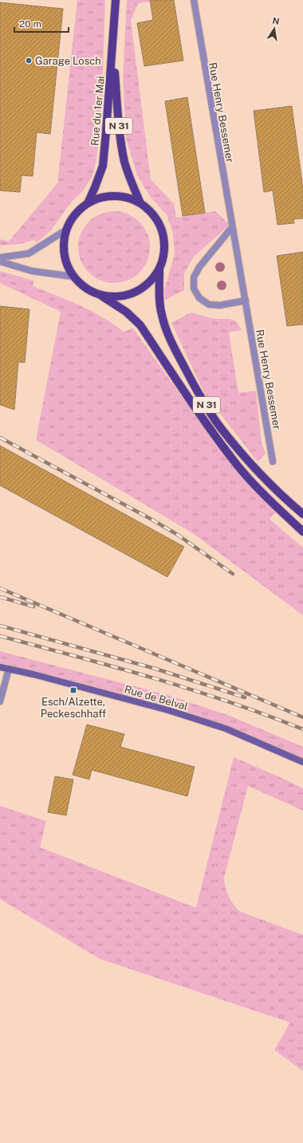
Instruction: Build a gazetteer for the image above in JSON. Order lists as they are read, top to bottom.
{
  "streets": {
    "main road": ["Rue du 1er Mai", "N 31", "Rue de Belval"],
    "street": ["Rue Henry Bessemer"]
  },
  "crossings": [
    ["Rue du 1er Mai", "N 31"]
  ],
  "places": {
    "other": ["Garage Losch"],
    "transit": ["Esch/Alzette, Peckeschhaff"]
  },
  "scale_bar": "20 m",
  "north": "top"
}
